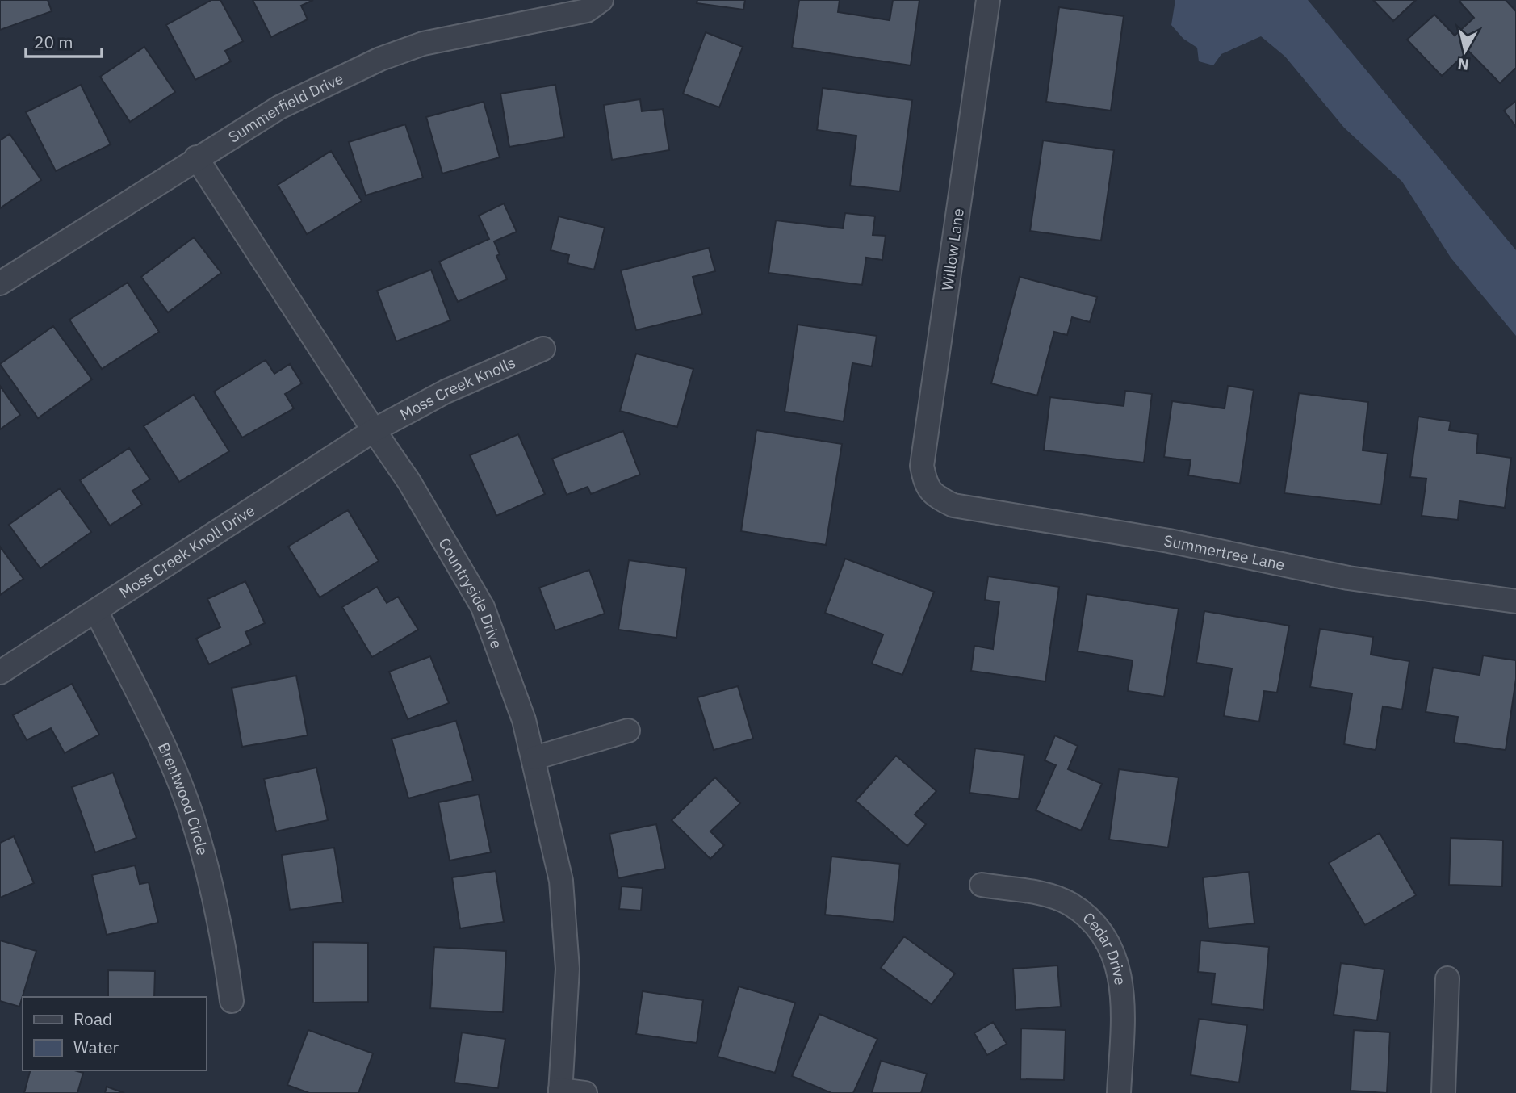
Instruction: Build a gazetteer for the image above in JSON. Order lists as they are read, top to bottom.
{
  "streets": {
    "street": [
      "Summerfield Drive",
      "Willow Lane",
      "Moss Creek Knolls",
      "Moss Creek Knoll Drive",
      "Summertree Lane",
      "Countryside Drive",
      "Brentwood Circle",
      "Cedar Drive"
    ]
  },
  "crossings": [
    ["Summerfield Drive", "Countryside Drive"],
    ["Willow Lane", "Summertree Lane"],
    ["Moss Creek Knolls", "Moss Creek Knoll Drive"],
    ["Moss Creek Knolls", "Countryside Drive"],
    ["Moss Creek Knoll Drive", "Countryside Drive"],
    ["Moss Creek Knoll Drive", "Brentwood Circle"]
  ],
  "legend": ["Road", "Water"],
  "scale_bar": "20 m",
  "north": "bottom"
}
